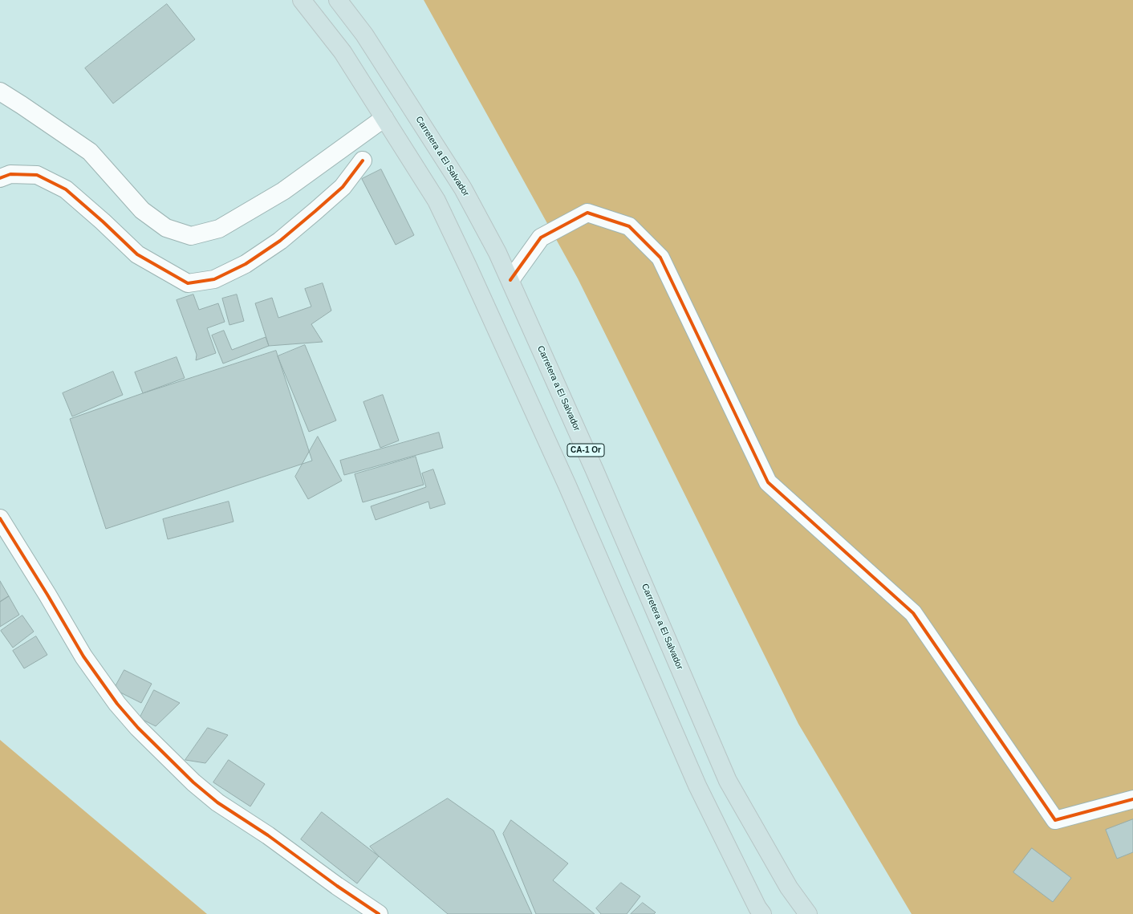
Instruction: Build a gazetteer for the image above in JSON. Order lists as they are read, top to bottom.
{
  "streets": {
    "highway": ["Carretera a El Salvador", "CA-1 Or"]
  }
}
